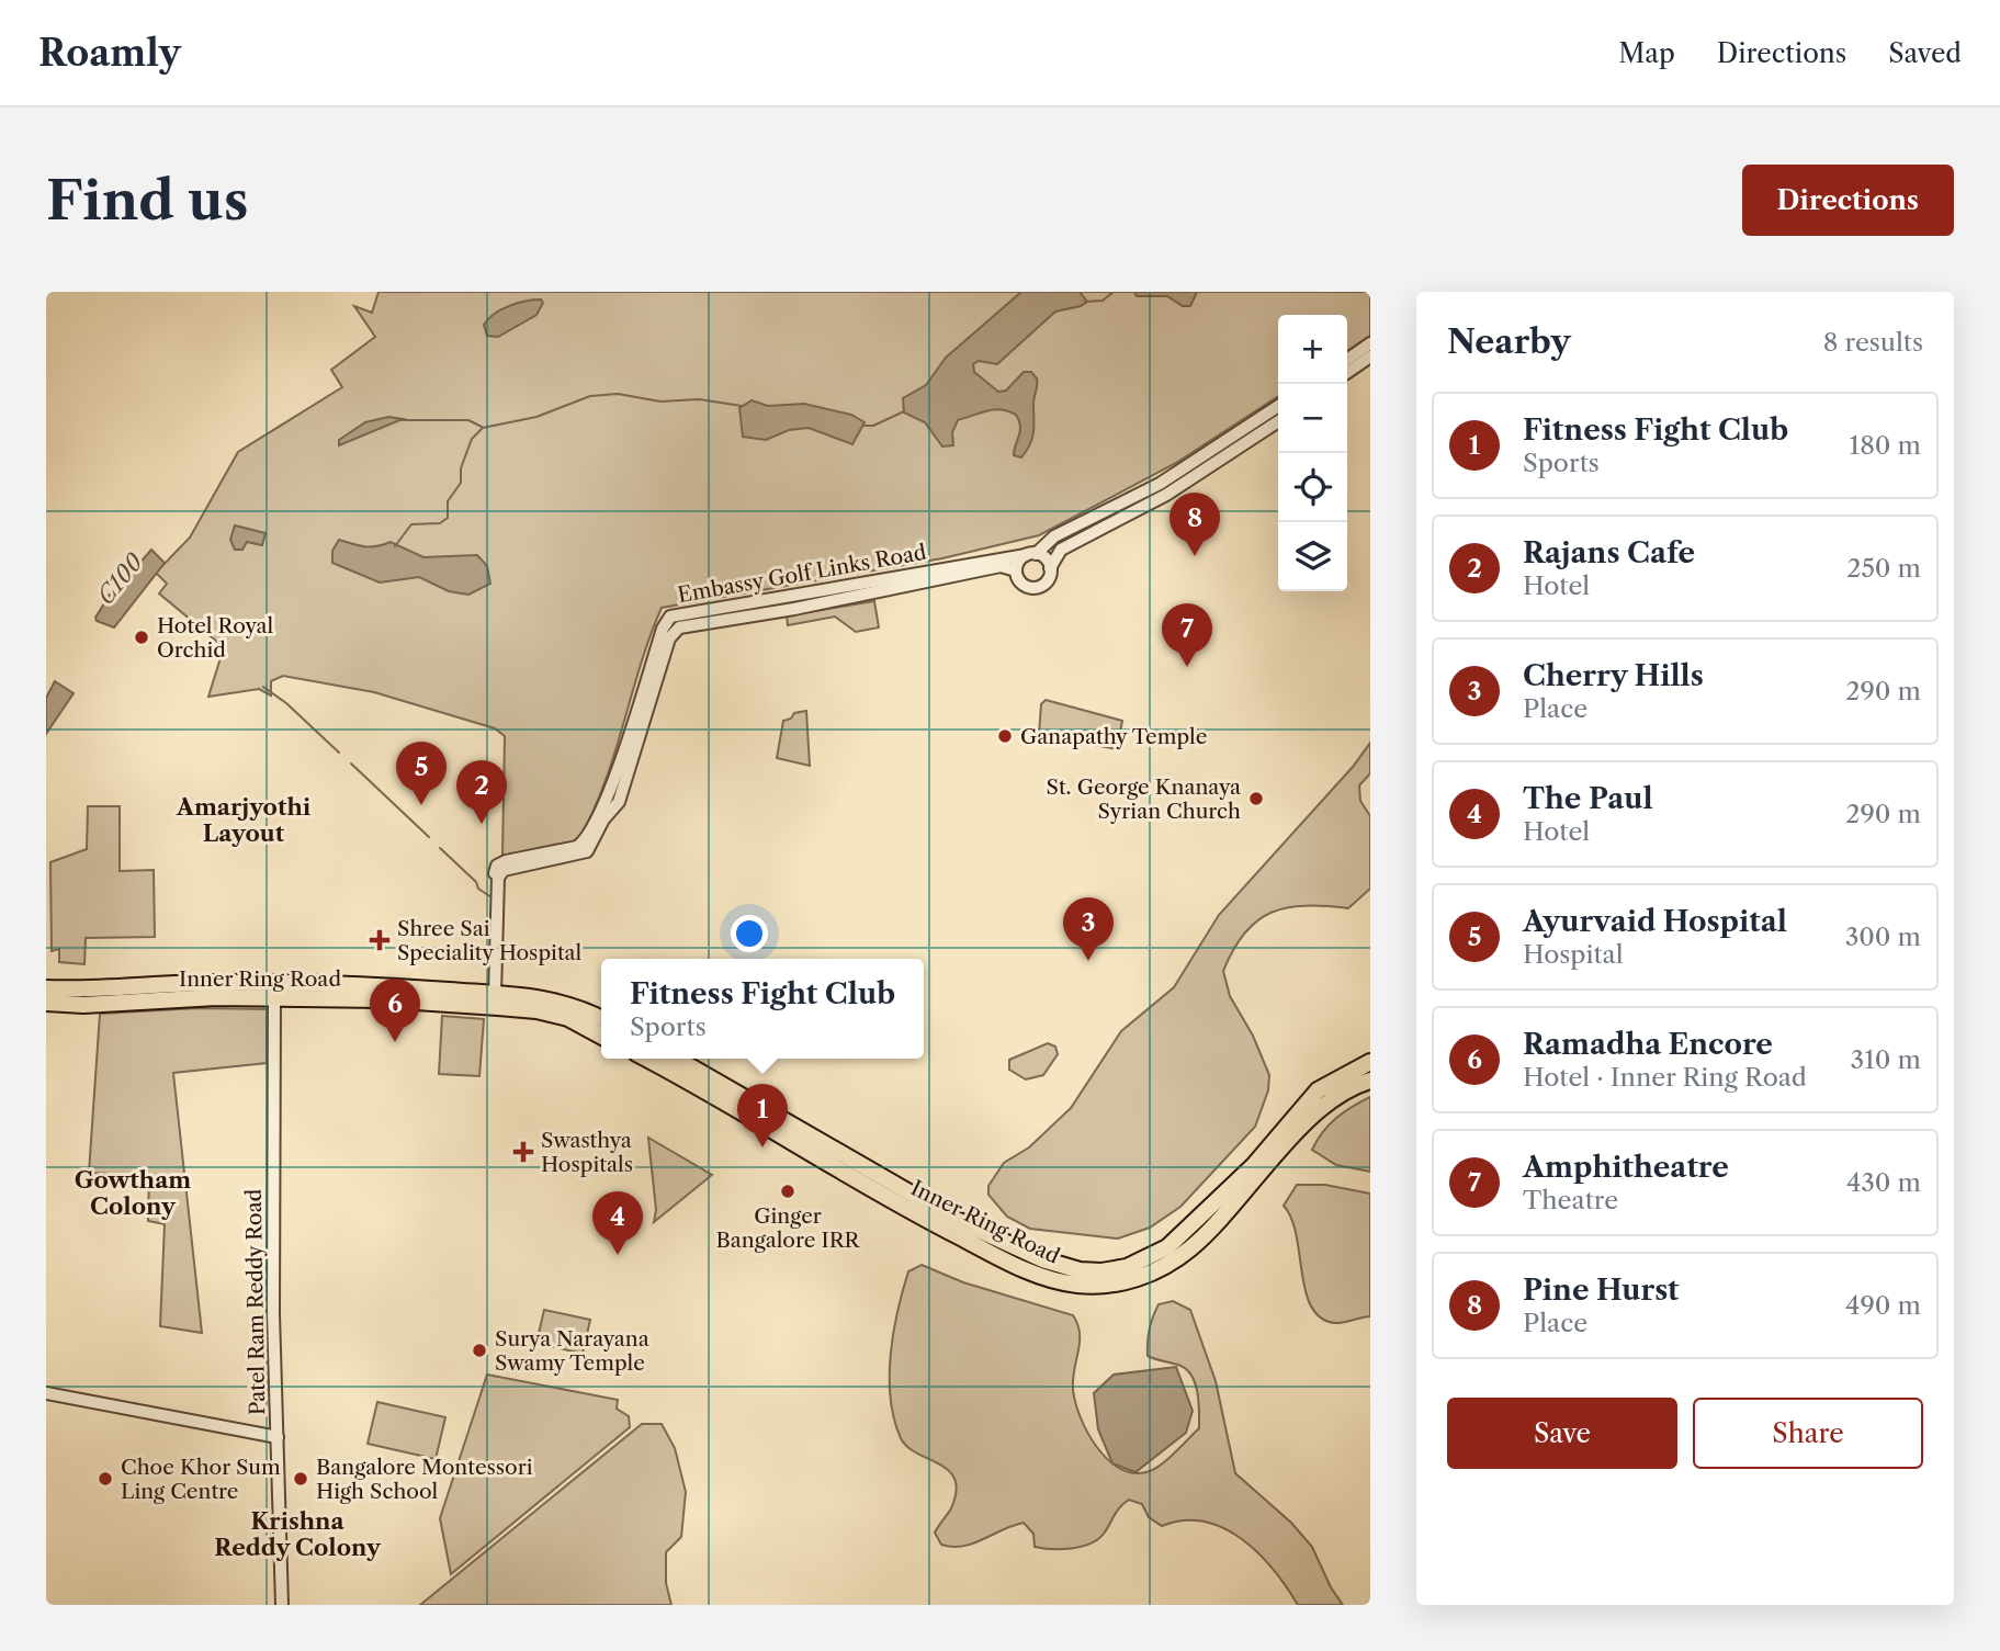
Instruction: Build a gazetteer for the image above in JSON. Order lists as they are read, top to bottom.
{
  "streets": {
    "main road": ["Inner Ring Road"],
    "street": ["Embassy Golf Links Road", "Patel Ram Reddy Road"]
  },
  "crossings": [
    ["Embassy Golf Links Road", "Inner Ring Road"],
    ["Inner Ring Road", "Patel Ram Reddy Road"]
  ],
  "districts": ["Amarjyothi Layout", "Gowtham Colony", "Krishna Reddy Colony"],
  "water": ["C100"],
  "places": {
    "other": [
      "Hotel Royal Orchid",
      "Ganapathy Temple",
      "St. George Knanaya Syrian Church",
      "Ginger Bangalore IRR",
      "Surya Narayana Swamy Temple",
      "Choe Khor Sum Ling Centre",
      "Bangalore Montessori High School"
    ],
    "health": ["Shree Sai Speciality Hospital", "Swasthya Hospitals"]
  },
  "page": {
    "header": "Roamly",
    "nav": ["Map", "Directions", "Saved"],
    "buttons": [
      "Directions",
      ["Save", "Share"]
    ],
    "title": "Find us",
    "heading": ["Nearby", "8 results"],
    "map_buttons": ["+", "−"],
    "list": [
      {
        "mark": "1",
        "name": "Fitness Fight Club",
        "note": "Sports",
        "value": "180 m"
      },
      {
        "mark": "2",
        "name": "Rajans Cafe",
        "note": "Hotel",
        "value": "250 m"
      },
      {
        "mark": "3",
        "name": "Cherry Hills",
        "note": "Place",
        "value": "290 m"
      },
      {
        "mark": "4",
        "name": "The Paul",
        "note": "Hotel",
        "value": "290 m"
      },
      {
        "mark": "5",
        "name": "Ayurvaid Hospital",
        "note": "Hospital",
        "value": "300 m"
      },
      {
        "mark": "6",
        "name": "Ramadha Encore",
        "note": "Hotel · Inner Ring Road",
        "value": "310 m"
      },
      {
        "mark": "7",
        "name": "Amphitheatre",
        "note": "Theatre",
        "value": "430 m"
      },
      {
        "mark": "8",
        "name": "Pine Hurst",
        "note": "Place",
        "value": "490 m"
      }
    ],
    "pins": [
      "8",
      "7",
      "5",
      "2",
      "3",
      "6",
      "1",
      "4"
    ],
    "popup": ["Fitness Fight Club", "Sports"]
  }
}
